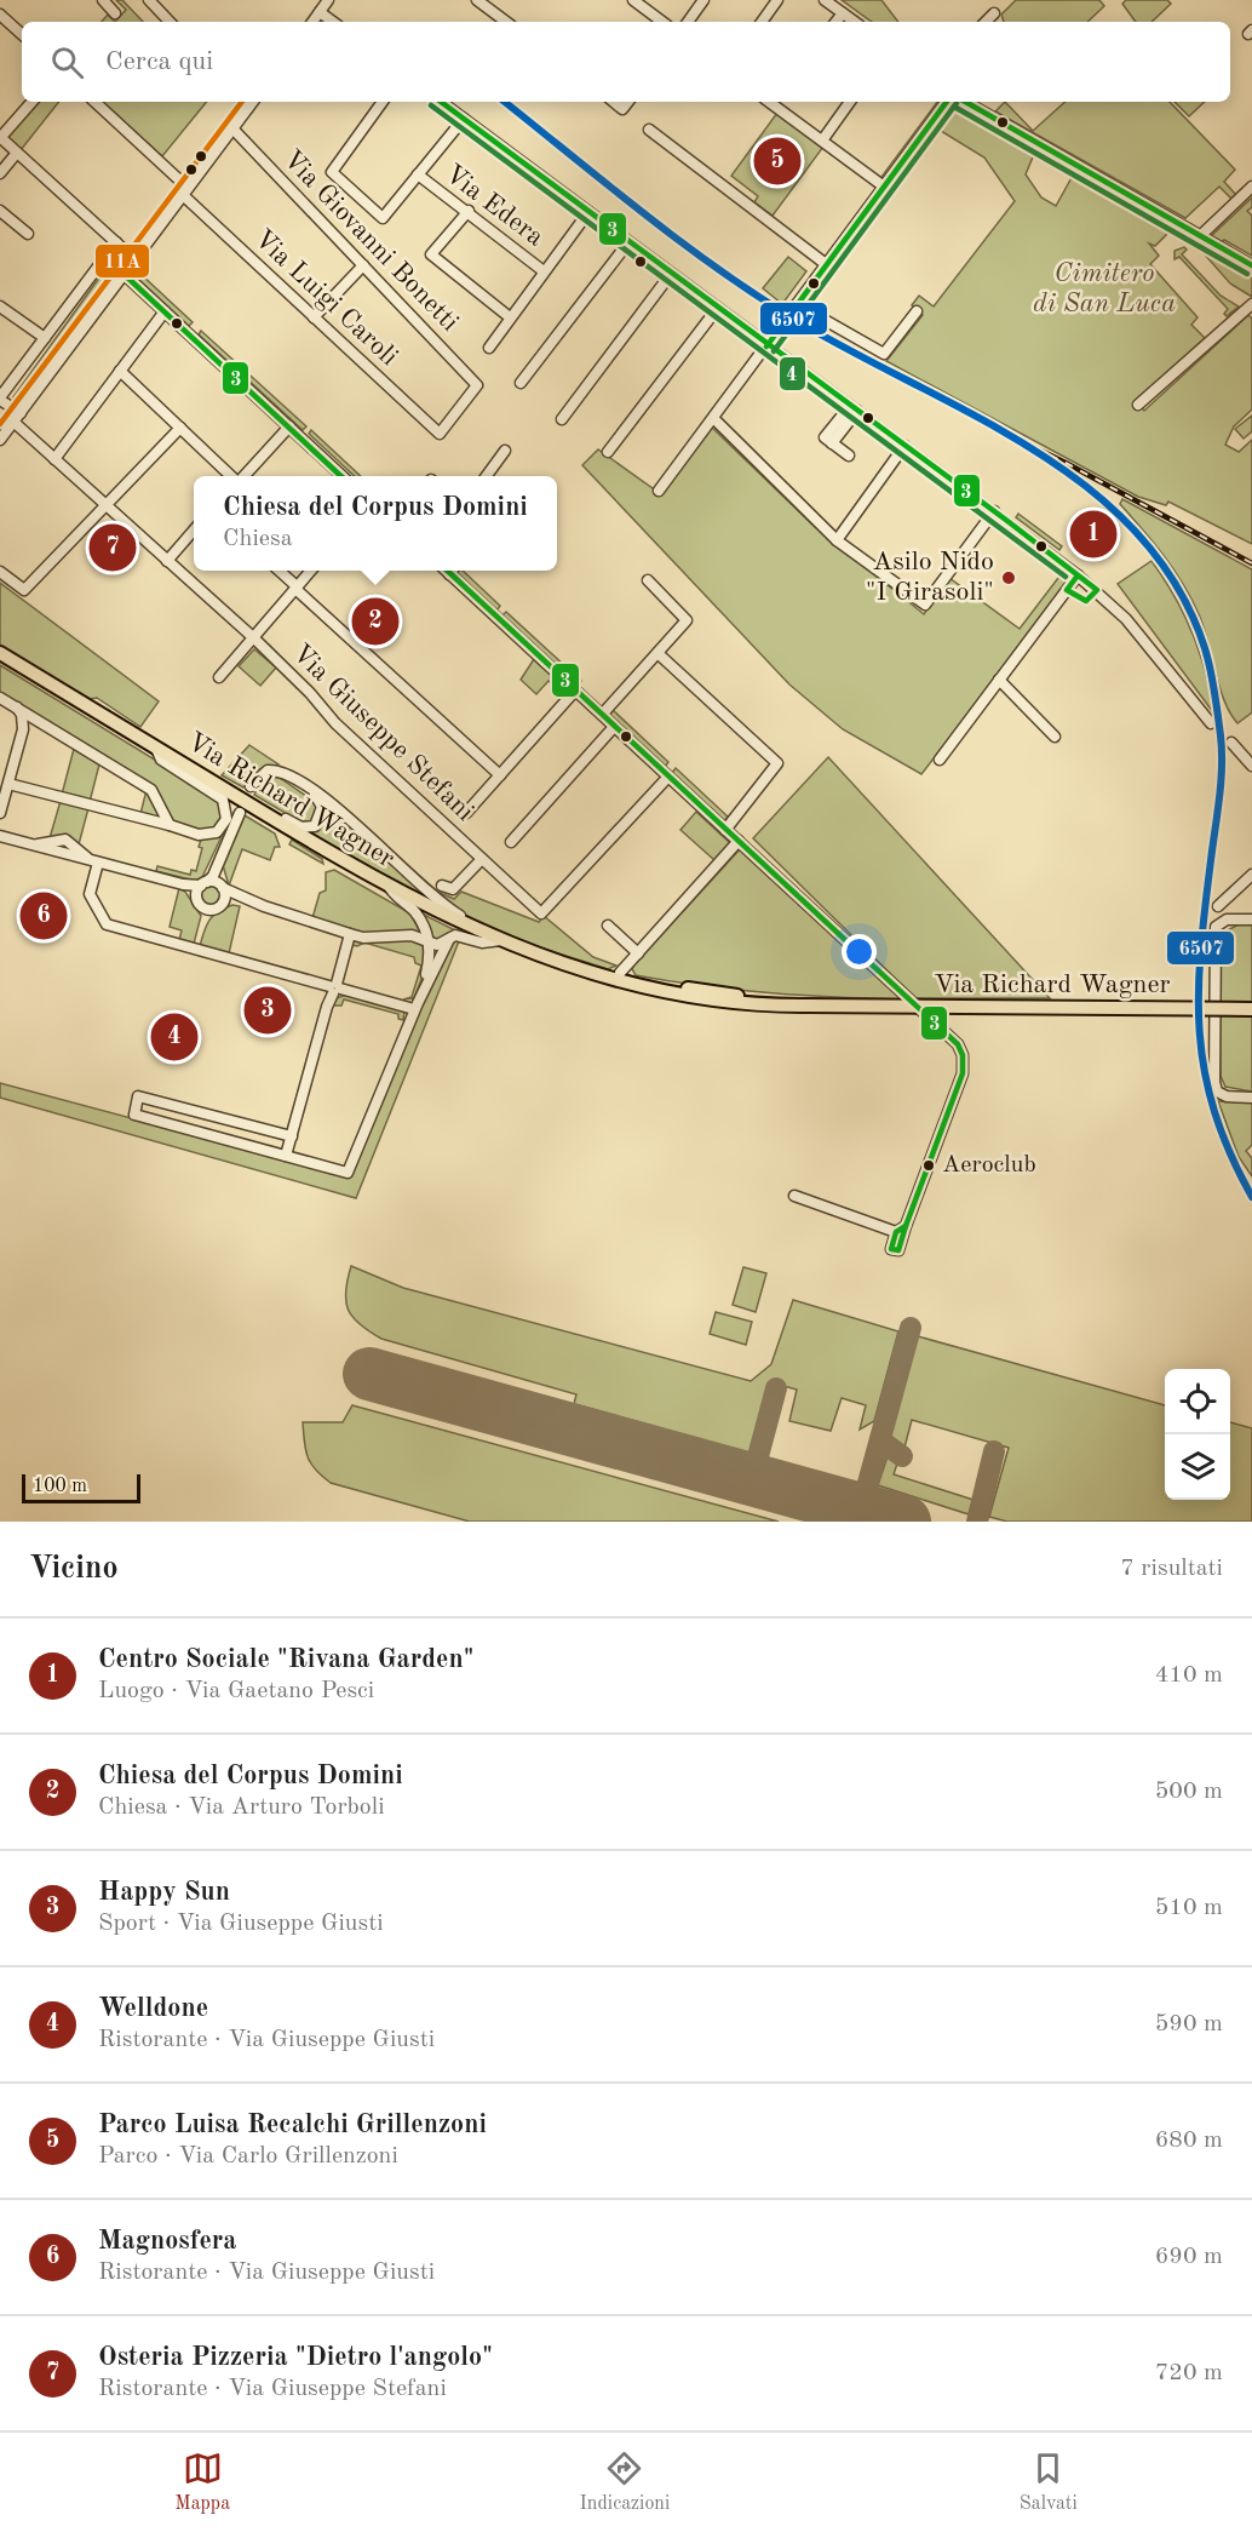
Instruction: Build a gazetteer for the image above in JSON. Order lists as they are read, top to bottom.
{
  "streets": {
    "main road": ["Via Richard Wagner"],
    "street": [
      "Via Edera",
      "Via Giovanni Bonetti",
      "Via Luigi Caroli",
      "Via Giuseppe Stefani"
    ]
  },
  "crossings": [
    ["Via Giovanni Bonetti", "Via Luigi Caroli"]
  ],
  "parks": ["Cimitero di San Luca"],
  "places": ["Asilo Nido \"I Girasoli\"", "Aeroclub"],
  "lines": [
    "transit line 6507",
    "transit line 3",
    "transit line 11A",
    "transit line 4"
  ],
  "scale_bar": "100 m",
  "page": {
    "search": "Cerca qui",
    "pins": [
      "5",
      "1",
      "7",
      "2",
      "6",
      "3",
      "4"
    ],
    "popup": ["Chiesa del Corpus Domini", "Chiesa"],
    "scale": "100 m",
    "heading": ["Vicino", "7 risultati"],
    "list": [
      {
        "mark": "1",
        "name": "Centro Sociale \"Rivana Garden\"",
        "note": "Luogo · Via Gaetano Pesci",
        "value": "410 m"
      },
      {
        "mark": "2",
        "name": "Chiesa del Corpus Domini",
        "note": "Chiesa · Via Arturo Torboli",
        "value": "500 m"
      },
      {
        "mark": "3",
        "name": "Happy Sun",
        "note": "Sport · Via Giuseppe Giusti",
        "value": "510 m"
      },
      {
        "mark": "4",
        "name": "Welldone",
        "note": "Ristorante · Via Giuseppe Giusti",
        "value": "590 m"
      },
      {
        "mark": "5",
        "name": "Parco Luisa Recalchi Grillenzoni",
        "note": "Parco · Via Carlo Grillenzoni",
        "value": "680 m"
      },
      {
        "mark": "6",
        "name": "Magnosfera",
        "note": "Ristorante · Via Giuseppe Giusti",
        "value": "690 m"
      },
      {
        "mark": "7",
        "name": "Osteria Pizzeria \"Dietro l'angolo\"",
        "note": "Ristorante · Via Giuseppe Stefani",
        "value": "720 m"
      }
    ],
    "nav": ["Mappa", "Indicazioni", "Salvati"]
  }
}
